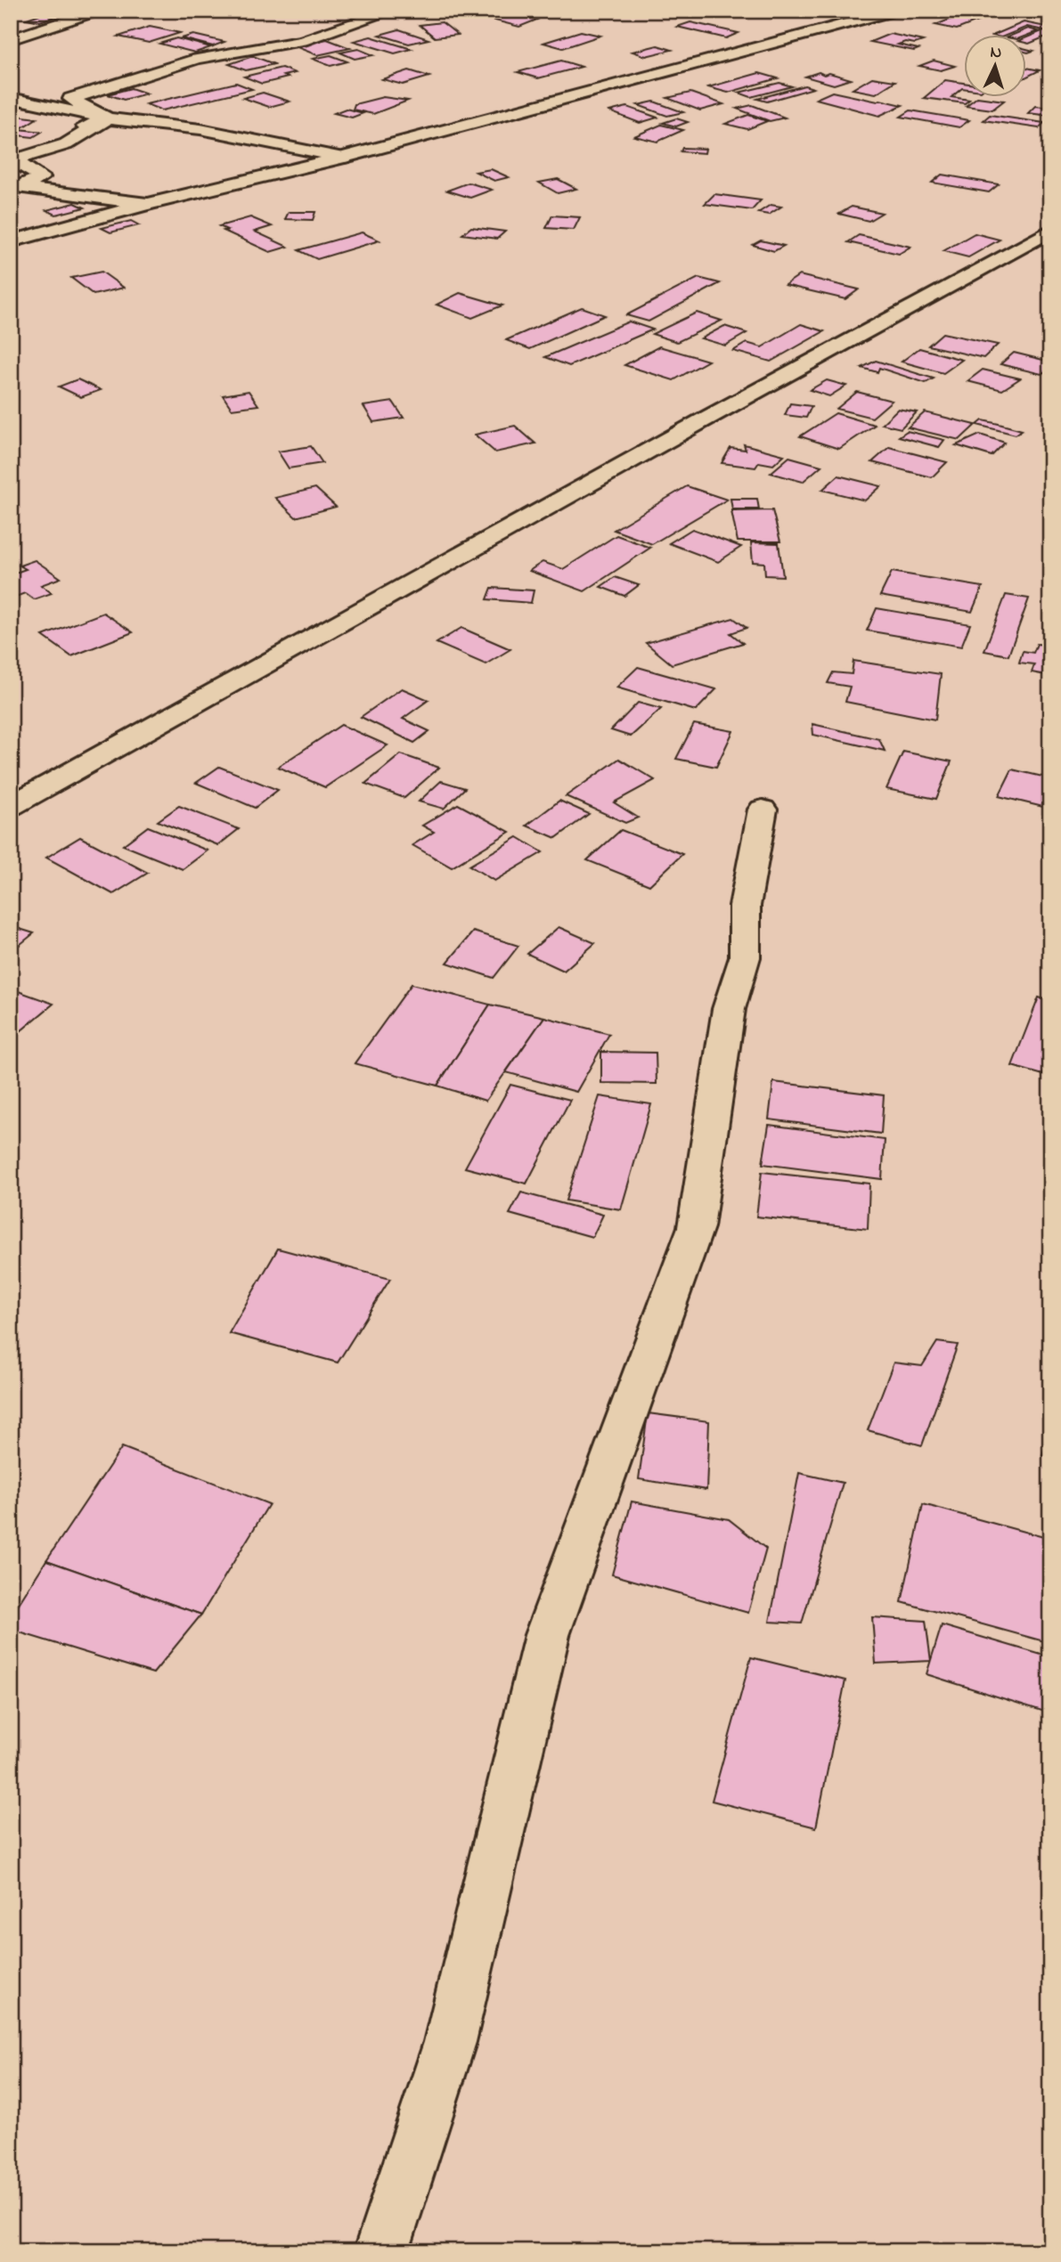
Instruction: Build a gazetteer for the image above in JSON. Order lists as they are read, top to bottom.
{
  "north": "top"
}
